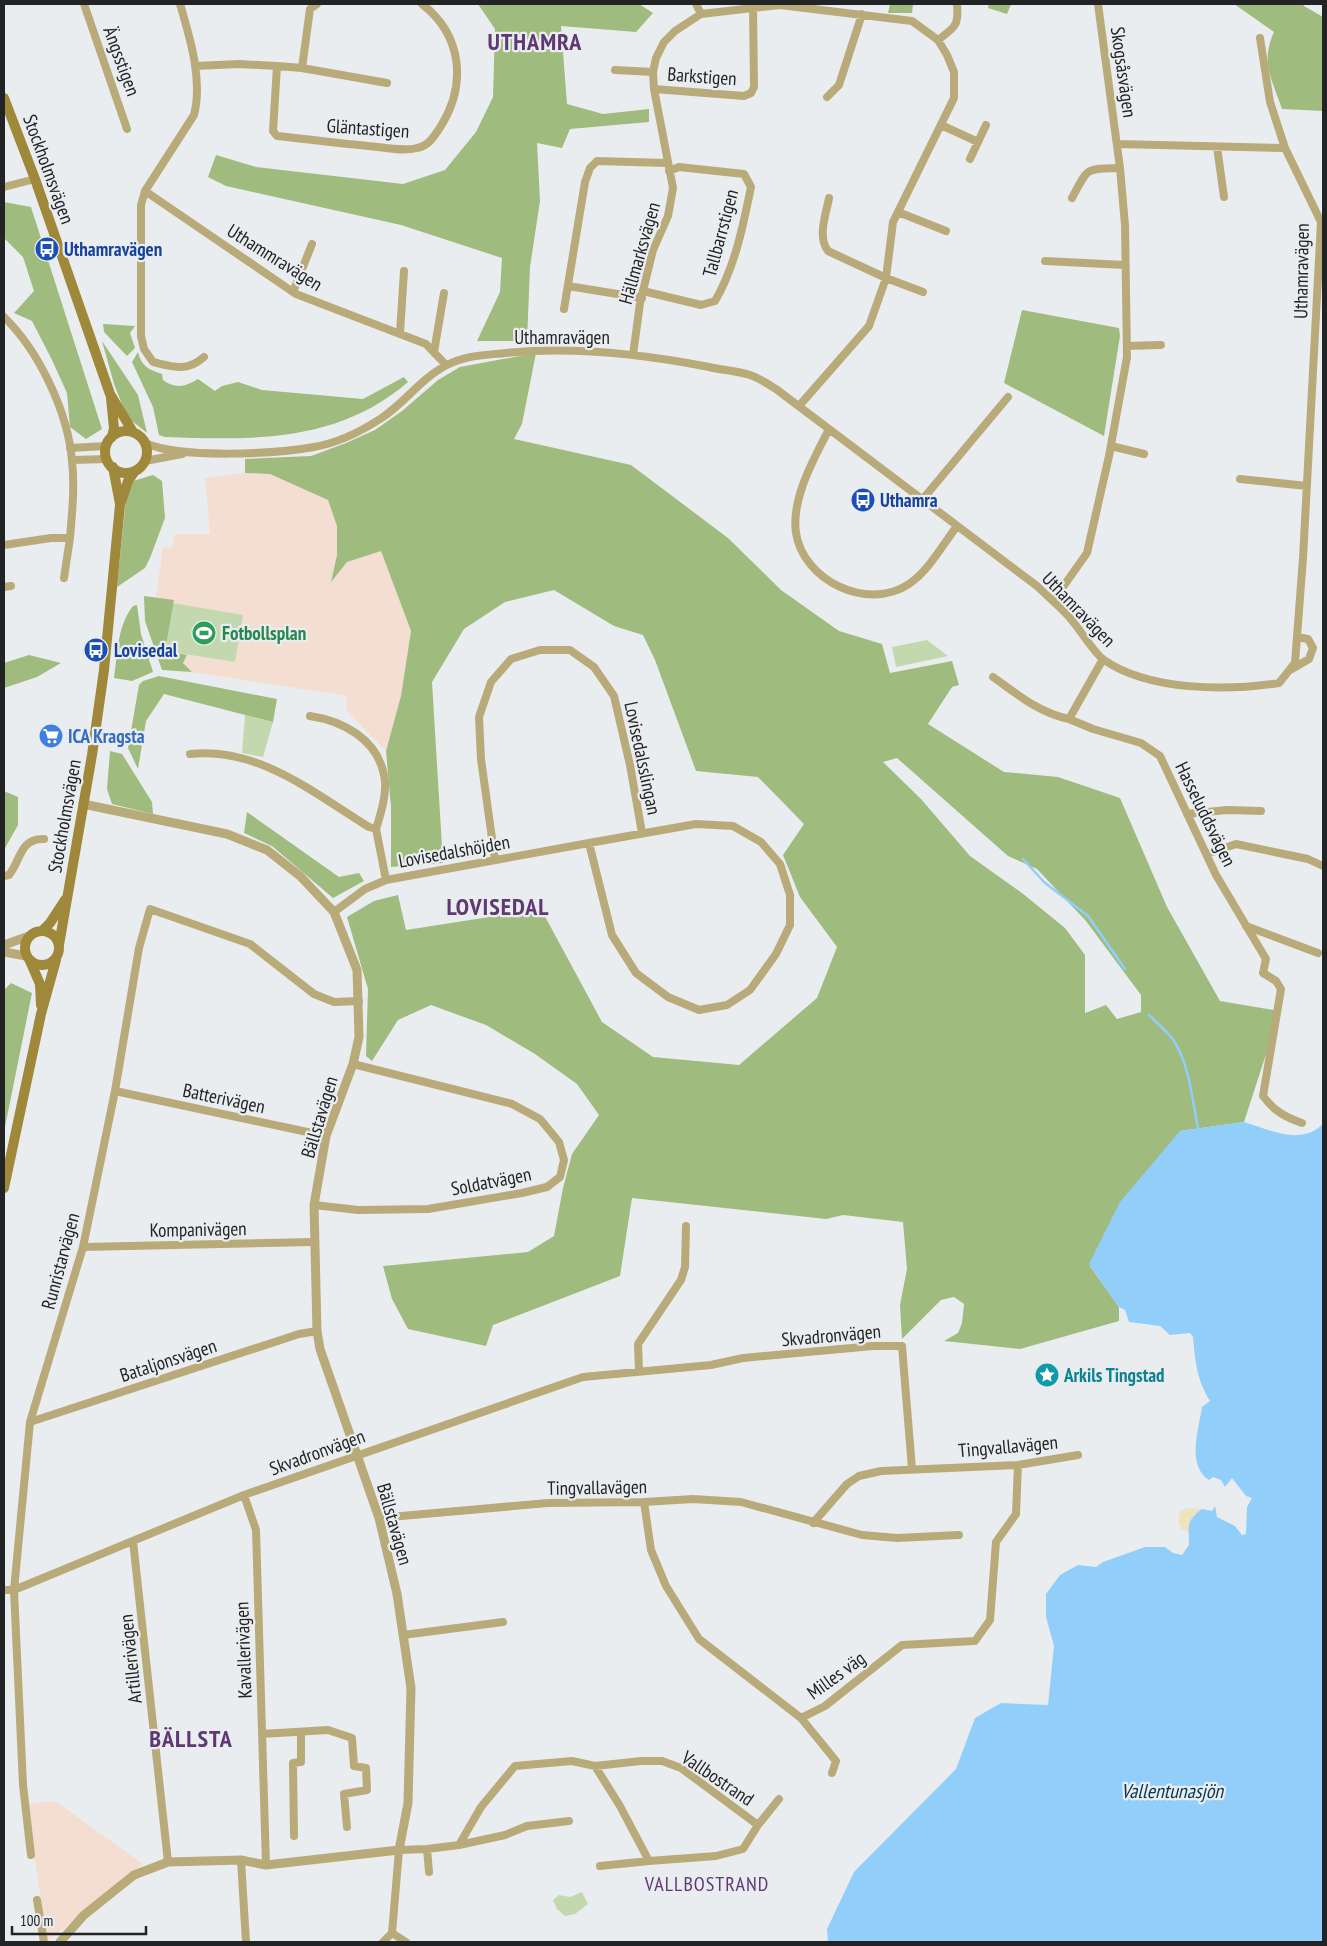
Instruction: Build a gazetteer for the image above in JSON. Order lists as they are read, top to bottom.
{
  "streets": {
    "main road": ["Stockholmsvägen"],
    "street": [
      "Ängsstigen",
      "Skogsåsvägen",
      "Barkstigen",
      "Gläntastigen",
      "Tallbarrstigen",
      "Hällmarksvägen",
      "Uthammravägen",
      "Uthamravägen",
      "Lovisedalsslingan",
      "Hasseluddsvägen",
      "Lovisedalshöjden",
      "Batterivägen",
      "Bällstavägen",
      "Soldatvägen",
      "Kompanivägen",
      "Runristarvägen",
      "Skvadronvägen",
      "Bataljonsvägen",
      "Tingvallavägen",
      "Kavallerivägen",
      "Artillerivägen",
      "Milles väg",
      "Vallbostrand"
    ]
  },
  "crossings": [
    ["Skogsåsvägen", "Uthamravägen"],
    ["Barkstigen", "Hällmarksvägen"],
    ["Stockholmsvägen", "Uthamravägen"],
    ["Stockholmsvägen", "Bällstavägen"],
    ["Tallbarrstigen", "Hällmarksvägen"],
    ["Hällmarksvägen", "Uthamravägen"],
    ["Uthammravägen", "Uthamravägen"],
    ["Lovisedalsslingan", "Lovisedalshöjden"],
    ["Lovisedalshöjden", "Bällstavägen"],
    ["Batterivägen", "Bällstavägen"],
    ["Batterivägen", "Runristarvägen"],
    ["Bällstavägen", "Soldatvägen"],
    ["Bällstavägen", "Kompanivägen"],
    ["Bällstavägen", "Runristarvägen"],
    ["Bällstavägen", "Skvadronvägen"],
    ["Bällstavägen", "Bataljonsvägen"],
    ["Bällstavägen", "Tingvallavägen"],
    ["Kompanivägen", "Runristarvägen"],
    ["Runristarvägen", "Skvadronvägen"],
    ["Runristarvägen", "Bataljonsvägen"],
    ["Skvadronvägen", "Tingvallavägen"],
    ["Skvadronvägen", "Kavallerivägen"],
    ["Skvadronvägen", "Artillerivägen"],
    ["Tingvallavägen", "Milles väg"]
  ],
  "districts": [
    "UTHAMRA",
    "LOVISEDAL",
    "BÄLLSTA",
    "VALLBOSTRAND"
  ],
  "water": ["Vallentunasjön"],
  "places": {
    "bus stop": ["Uthamravägen", "Uthamra", "Lovisedal"],
    "sports": ["Fotbollsplan"],
    "supermarket": ["ICA Kragsta"],
    "place": ["Arkils Tingstad"]
  },
  "scale_bar": "100 m"
}
